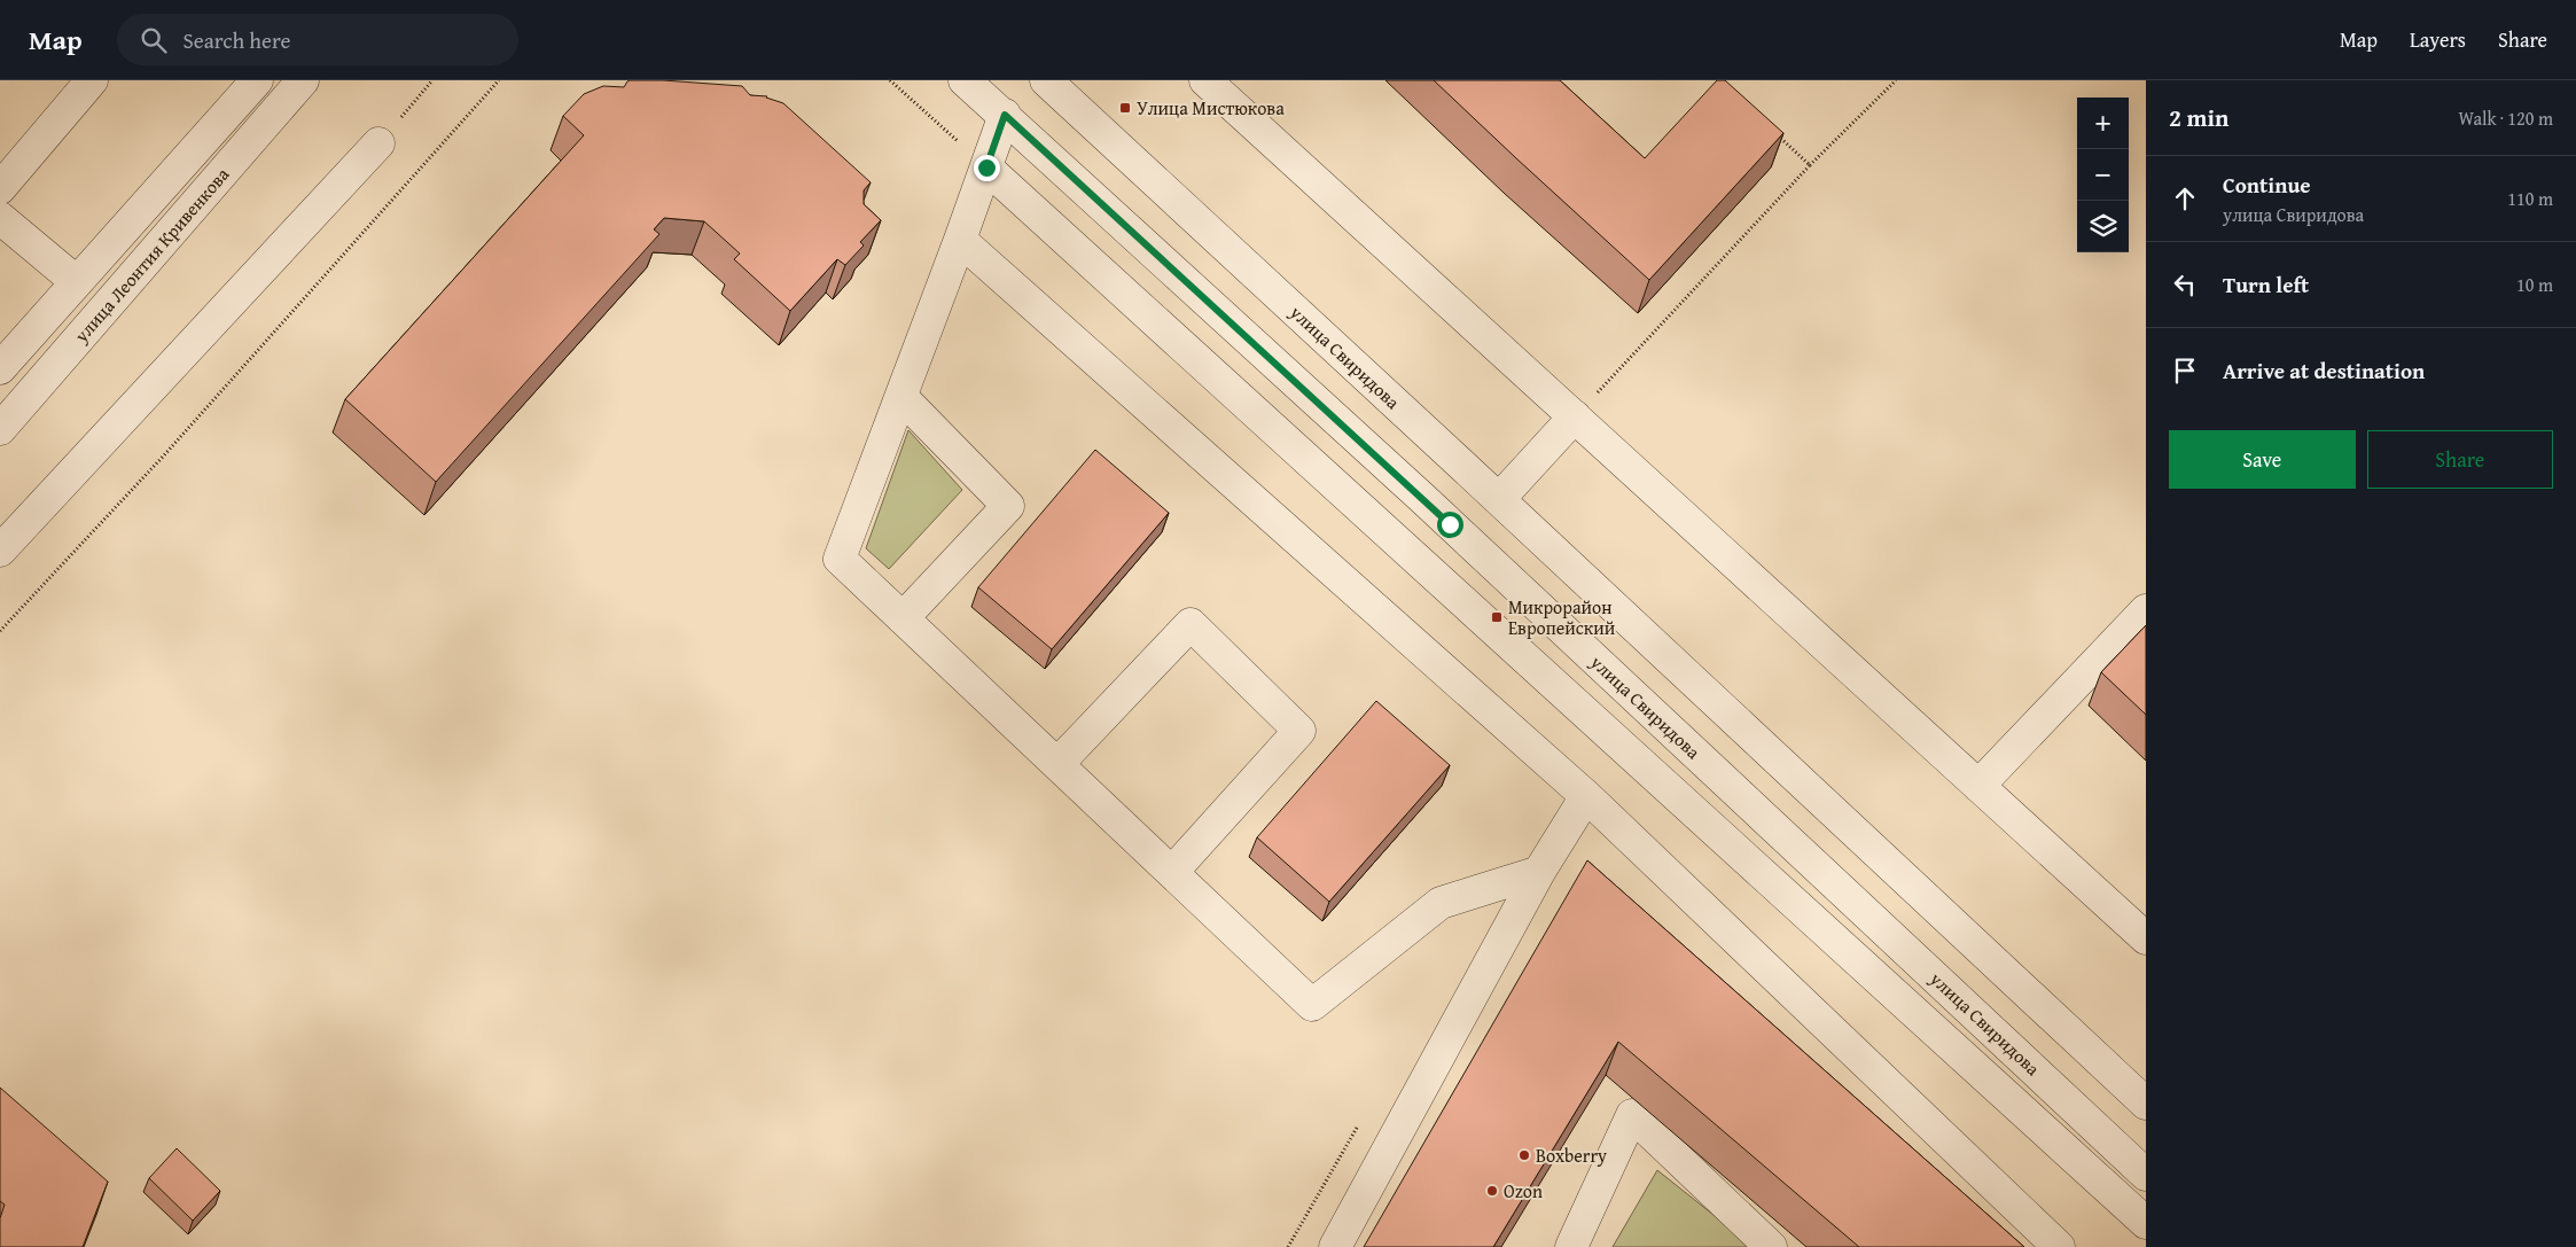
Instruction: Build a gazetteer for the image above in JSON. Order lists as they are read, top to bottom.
{
  "streets": {
    "street": ["улица Леонтия Кривенкова", "улица Свиридова"]
  },
  "places": {
    "transit": ["Улица Мистюкова", "Микрорайон Европейский"],
    "other": ["Boxberry", "Ozon"]
  },
  "page": {
    "header": "Map",
    "search": "Search here",
    "nav": ["Map", "Layers", "Share"],
    "heading": ["2 min", "Walk · 120 m"],
    "map_buttons": ["+", "−"],
    "list": [
      ["Continue", "улица Свиридова", "110 m"],
      ["Turn left", "10 m"],
      "Arrive at destination"
    ],
    "buttons": ["Save", "Share"]
  }
}
